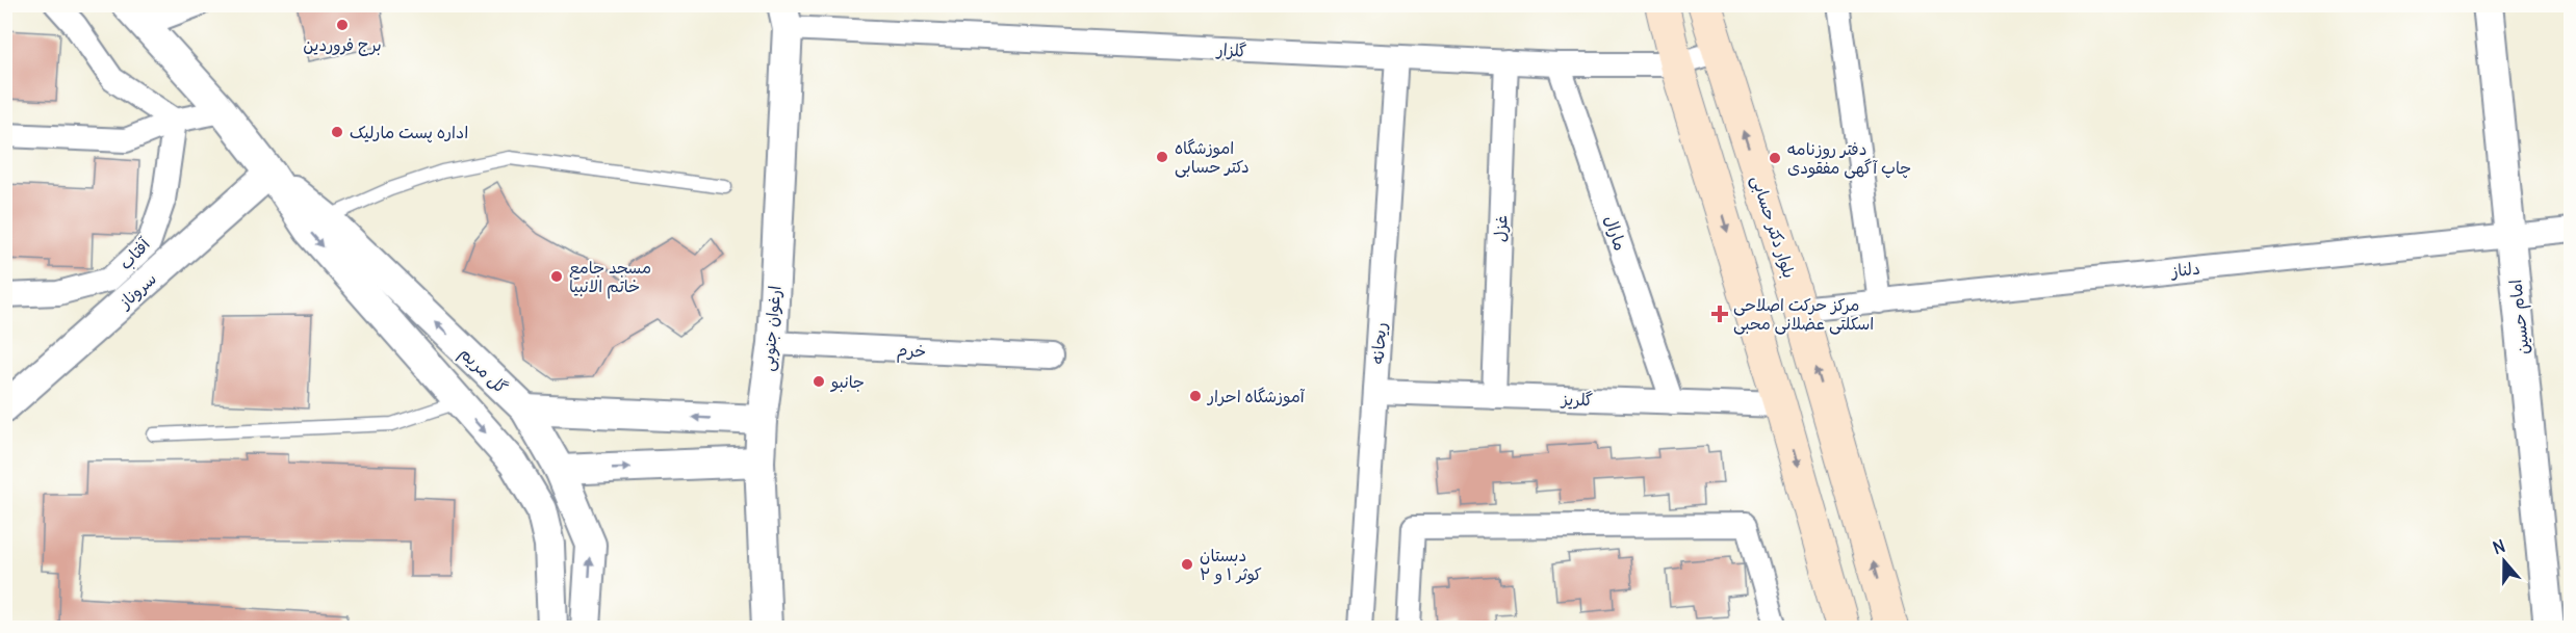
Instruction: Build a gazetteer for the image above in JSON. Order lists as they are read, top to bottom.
{
  "streets": {
    "main road": ["بلوار دکتر حسابی"],
    "street": [
      "گلزار",
      "غزل",
      "مارال",
      "آفتاب",
      "دلناز",
      "سروناز",
      "امام حسین",
      "ارغوان جنوبی",
      "ریحانه",
      "خرم",
      "گل مریم",
      "گلریز"
    ]
  },
  "crossings": [
    ["گلزار", "بلوار دکتر حسابی"],
    ["گلزار", "غزل"],
    ["گلزار", "مارال"],
    ["گلزار", "ارغوان جنوبی"],
    ["گلزار", "ریحانه"],
    ["بلوار دکتر حسابی", "دلناز"],
    ["غزل", "گلریز"],
    ["مارال", "گلریز"],
    ["دلناز", "امام حسین"],
    ["سروناز", "گل مریم"],
    ["ارغوان جنوبی", "خرم"],
    ["ریحانه", "گلریز"]
  ],
  "places": {
    "other": [
      "برج فروردین",
      "اداره پست مارلیک",
      "اموزشگاه دکتر حسابی",
      "دفتر روزنامه چاپ آگهی مفقودی",
      "مسجد جامع خاتم الانبیا",
      "جانبو",
      "آموزشگاه احرار",
      "دبستان کوثر ۱ و ۲"
    ],
    "health": ["مرکز حرکت اصلاحی اسکلتی عضلانی محبی"]
  },
  "north": "top"
}
